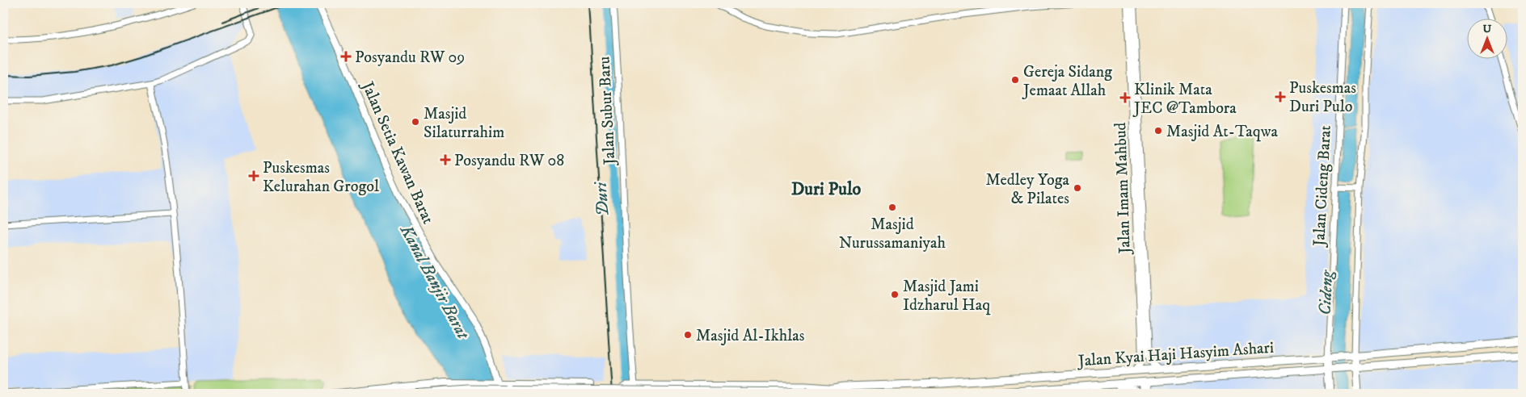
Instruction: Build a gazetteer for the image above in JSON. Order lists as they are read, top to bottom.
{
  "streets": {
    "main road": [
      "Jalan Setia Kawan Barat",
      "Jalan Cideng Barat",
      "Jalan Imam Mahbud",
      "Jalan Kyai Haji Hasyim Ashari"
    ],
    "street": ["Jalan Subur Baru"]
  },
  "crossings": [
    ["Jalan Subur Baru", "Jalan Kyai Haji Hasyim Ashari"],
    ["Jalan Cideng Barat", "Jalan Kyai Haji Hasyim Ashari"],
    ["Jalan Imam Mahbud", "Jalan Kyai Haji Hasyim Ashari"]
  ],
  "districts": ["Duri Pulo"],
  "water": ["Duri", "Kanal Banjir Barat", "Cideng"],
  "places": {
    "health": [
      "Posyandu RW 09",
      "Puskesmas Duri Pulo",
      "Klinik Mata JEC @Tambora",
      "Posyandu RW 08",
      "Puskesmas Kelurahan Grogol"
    ],
    "other": [
      "Gereja Sidang Jemaat Allah",
      "Masjid Silaturrahim",
      "Masjid At-Taqwa",
      "Medley Yoga & Pilates",
      "Masjid Nurussamaniyah",
      "Masjid Jami Idzharul Haq",
      "Masjid Al-Ikhlas"
    ]
  },
  "north": "top"
}
